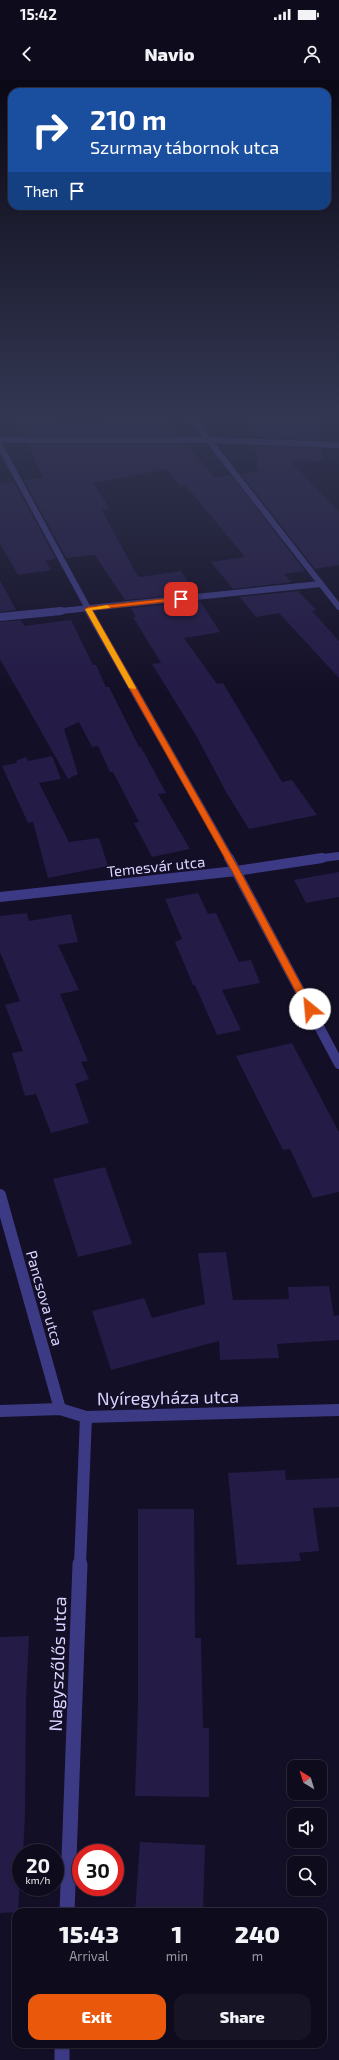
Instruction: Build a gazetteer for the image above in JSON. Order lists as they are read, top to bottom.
{
  "streets": {
    "street": [
      "Temesvár utca",
      "Pancsova utca",
      "Nyíregyháza utca",
      "Nagyszőlős utca"
    ]
  },
  "crossings": [
    ["Pancsova utca", "Nyíregyháza utca"],
    ["Nyíregyháza utca", "Nagyszőlős utca"]
  ],
  "north": "top left",
  "page": {
    "status": "15:42",
    "header": "Navio",
    "turn": ["210 m", "Szurmay tábornok utca"],
    "then": "Then",
    "speed": "20 km/h",
    "limit": "30",
    "eta": [
      "15:43",
      "Arrival",
      "1",
      "min",
      "240",
      "m"
    ],
    "buttons": ["Exit", "Share"]
  }
}
